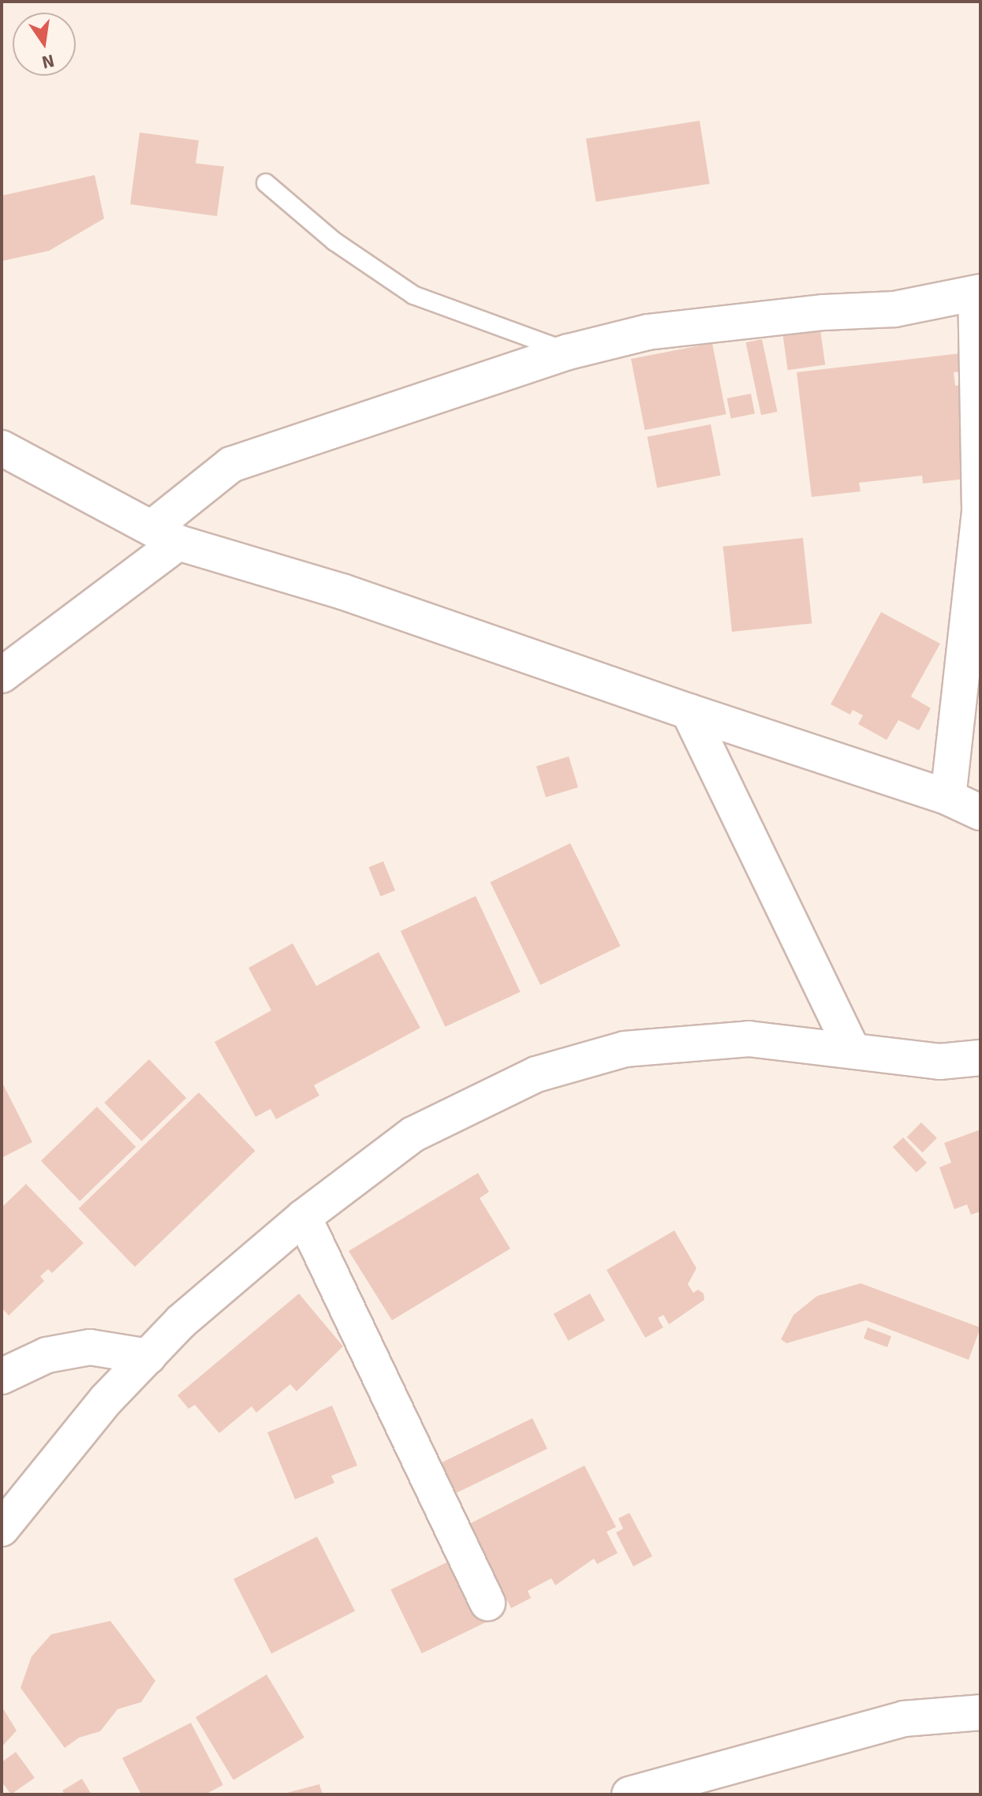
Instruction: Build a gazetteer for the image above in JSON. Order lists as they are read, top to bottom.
{
  "north": "bottom"
}
